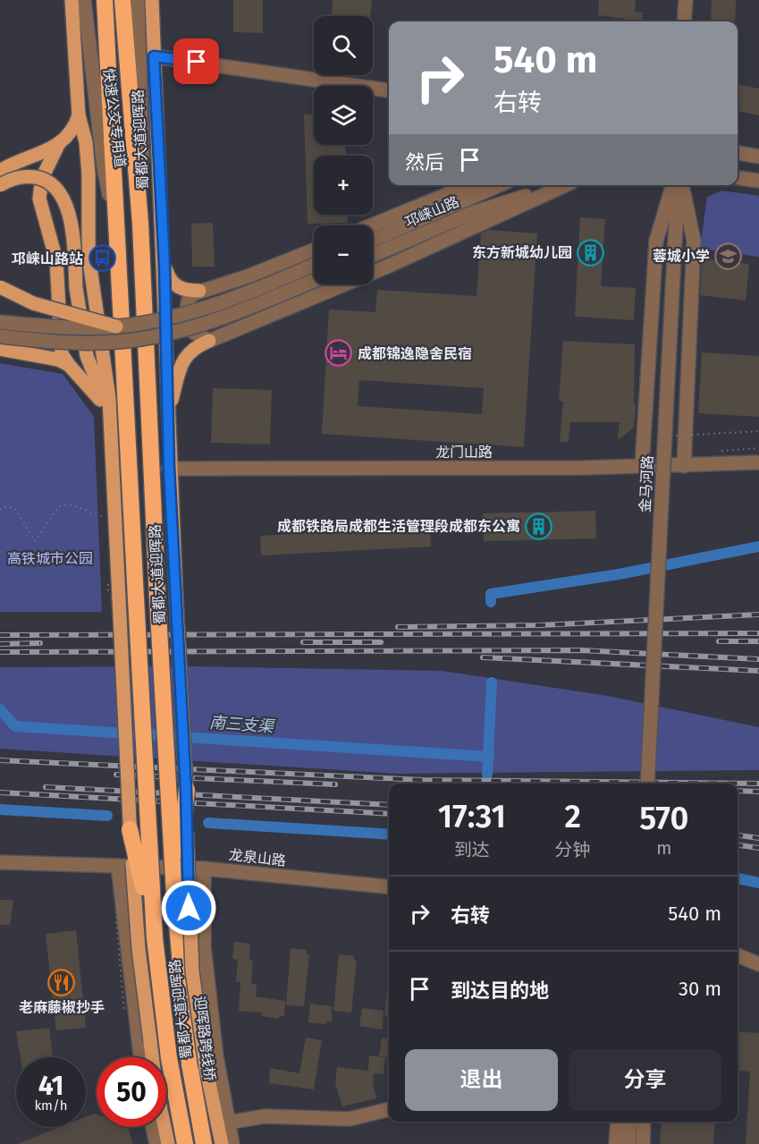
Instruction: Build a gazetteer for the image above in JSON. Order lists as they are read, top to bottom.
{
  "streets": {
    "highway": ["蜀都大道迎晖路", "迎晖路跨线桥"],
    "street": [
      "快速公交专用道",
      "邛崃山路",
      "龙门山路",
      "金马河路",
      "龙泉山路"
    ]
  },
  "crossings": [
    ["快速公交专用道", "蜀都大道迎晖路"],
    ["蜀都大道迎晖路", "龙门山路"],
    ["蜀都大道迎晖路", "迎晖路跨线桥"]
  ],
  "water": ["南三支渠"],
  "parks": ["高铁城市公园"],
  "places": {
    "building": ["东方新城幼儿园", "成都铁路局成都生活管理段成都东公寓"],
    "school or university": ["蓉城小学"],
    "bus stop": ["邛崃山路站"],
    "hotel": ["成都锦逸隐舍民宿"],
    "restaurant": ["老麻藤椒抄手"]
  },
  "page": {
    "map_buttons": ["+", "−"],
    "turn": ["540 m", "右转"],
    "then": "然后",
    "eta": [
      "17:31",
      "到达",
      "2",
      "分钟",
      "570",
      "m"
    ],
    "list": [
      {
        "name": "右转",
        "value": "540 m"
      },
      {
        "name": "到达目的地",
        "value": "30 m"
      }
    ],
    "buttons": ["退出", "分享"],
    "speed": "41 km/h",
    "limit": "50"
  }
}
